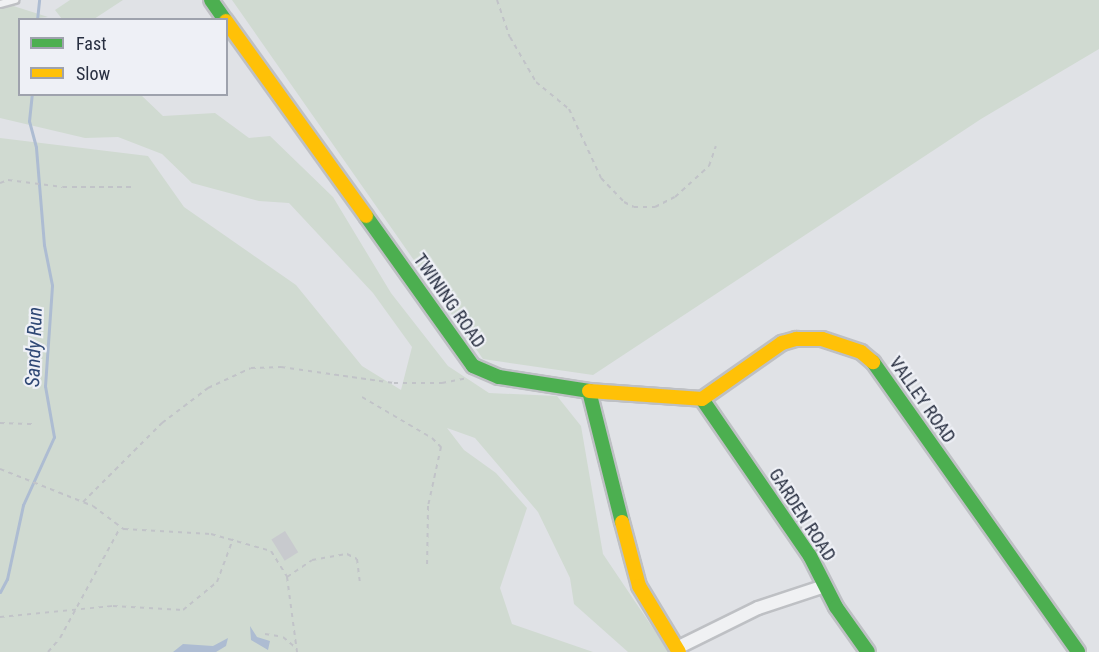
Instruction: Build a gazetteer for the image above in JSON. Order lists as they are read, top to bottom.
{
  "streets": {
    "street": ["TWINING ROAD", "VALLEY ROAD", "GARDEN ROAD"]
  },
  "crossings": [
    ["VALLEY ROAD", "GARDEN ROAD"]
  ],
  "water": ["Sandy Run"],
  "legend": ["Fast", "Slow"]
}
